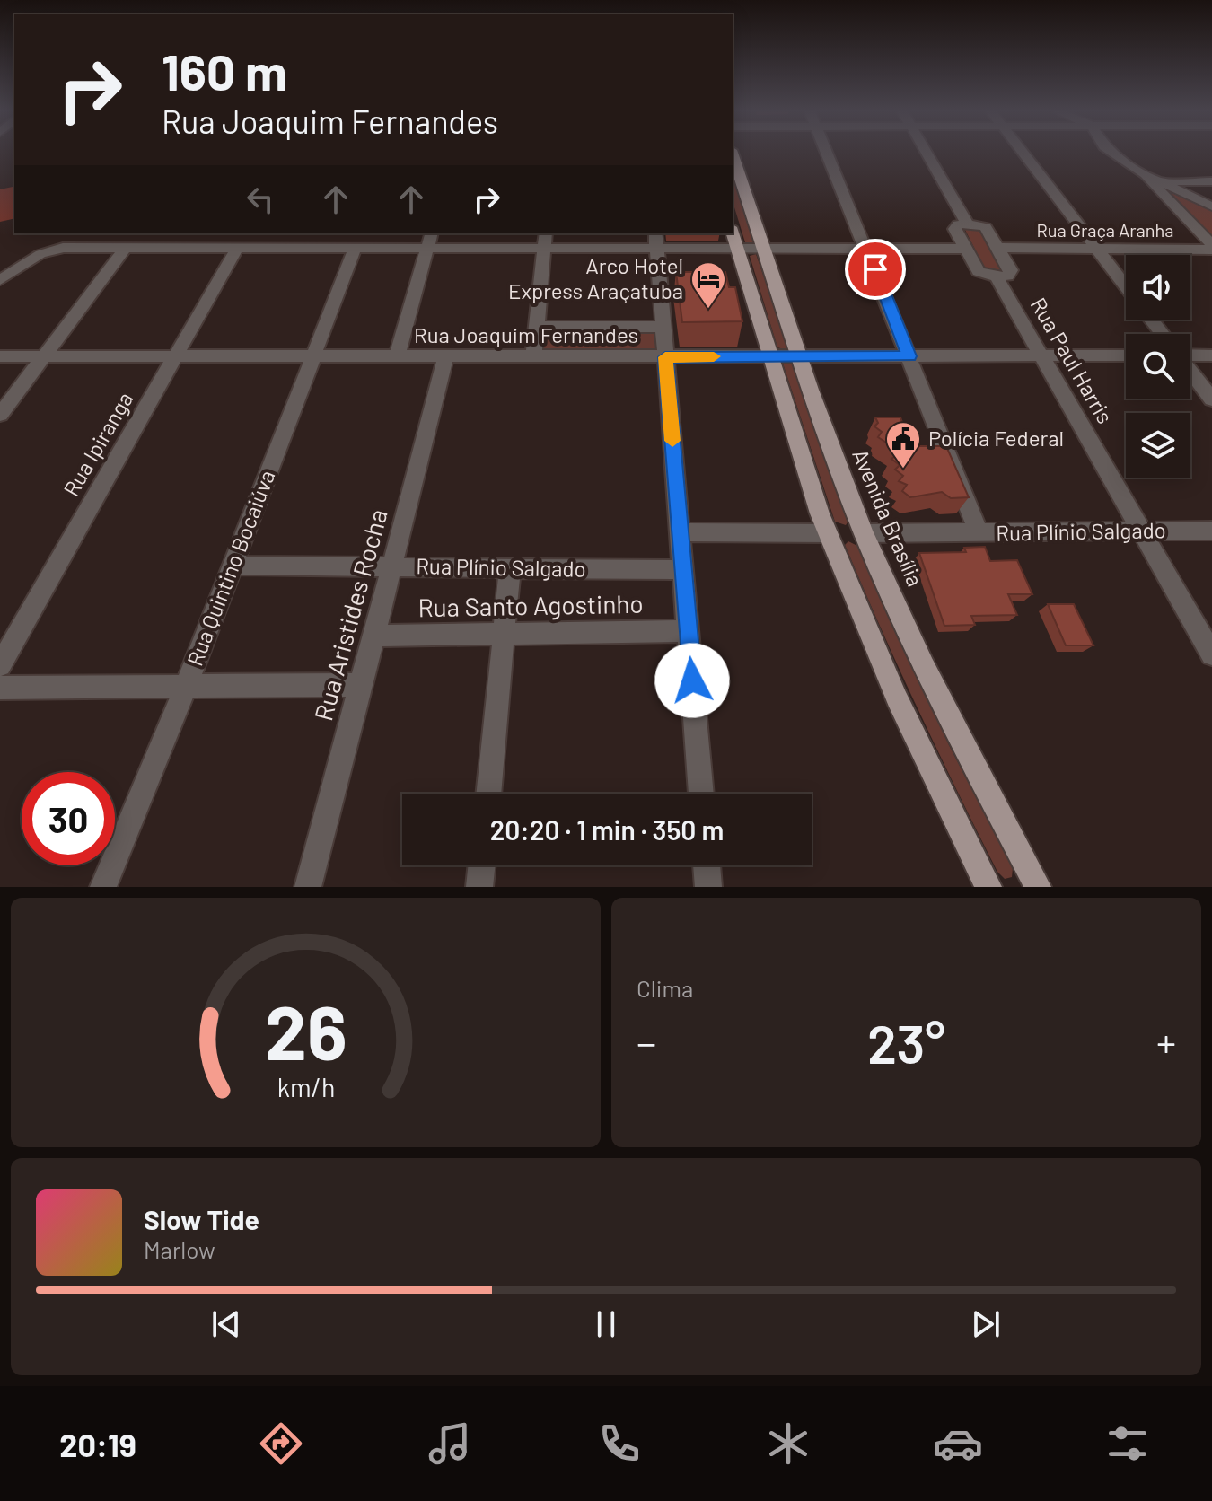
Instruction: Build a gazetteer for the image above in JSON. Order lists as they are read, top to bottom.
{
  "streets": {
    "main road": ["Avenida Brasília"],
    "street": [
      "Rua Graça Aranha",
      "Rua Joaquim Fernandes",
      "Rua Paul Harris",
      "Rua Ipiranga",
      "Rua Plínio Salgado",
      "Rua Quintino Bocaiúva",
      "Rua Santo Agostinho",
      "Rua Aristides Rocha"
    ]
  },
  "crossings": [
    ["Rua Joaquim Fernandes", "Rua Paul Harris"],
    ["Rua Joaquim Fernandes", "Rua Ipiranga"],
    ["Rua Joaquim Fernandes", "Avenida Brasília"],
    ["Rua Joaquim Fernandes", "Rua Quintino Bocaiúva"],
    ["Rua Joaquim Fernandes", "Rua Aristides Rocha"],
    ["Rua Paul Harris", "Rua Plínio Salgado"],
    ["Avenida Brasília", "Rua Plínio Salgado"],
    ["Rua Plínio Salgado", "Rua Quintino Bocaiúva"],
    ["Rua Plínio Salgado", "Rua Aristides Rocha"],
    ["Rua Santo Agostinho", "Rua Aristides Rocha"]
  ],
  "places": {
    "hotel": ["Arco Hotel Express Araçatuba"],
    "public building": ["Polícia Federal"]
  },
  "page": {
    "turn": ["160 m", "Rua Joaquim Fernandes"],
    "limit": "30",
    "trip": "20:20 · 1 min · 350 m",
    "tile": "Clima",
    "heat": ["−", "23°", "+"],
    "song": ["Slow Tide", "Marlow"],
    "tabs": "20:19",
    "gauge": ["26", "km/h"]
  }
}
